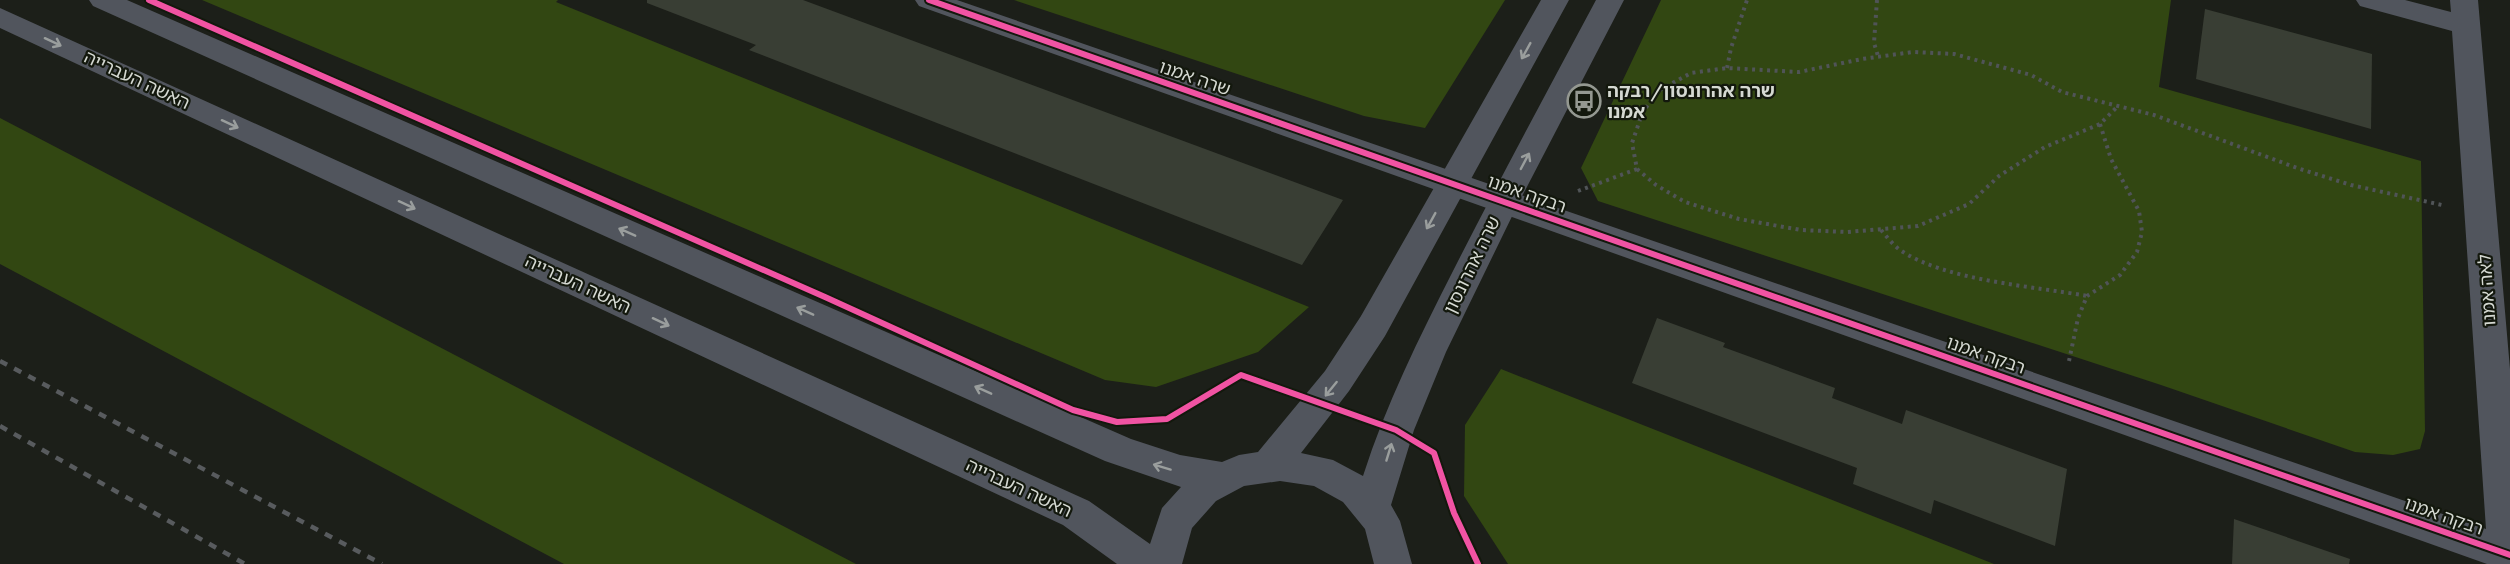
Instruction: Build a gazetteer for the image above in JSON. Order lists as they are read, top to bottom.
{
  "streets": {
    "street": [
      "שרה אמנו",
      "האשה העברייה",
      "רבקה אמנו",
      "שרה אהרונסון",
      "לאה אמנו"
    ]
  },
  "crossings": [
    ["שרה אמנו", "רבקה אמנו"],
    ["רבקה אמנו", "שרה אהרונסון"],
    ["רבקה אמנו", "לאה אמנו"]
  ],
  "places": {
    "bus stop": ["שרה אהרונסון/רבקה אמנו"]
  }
}
